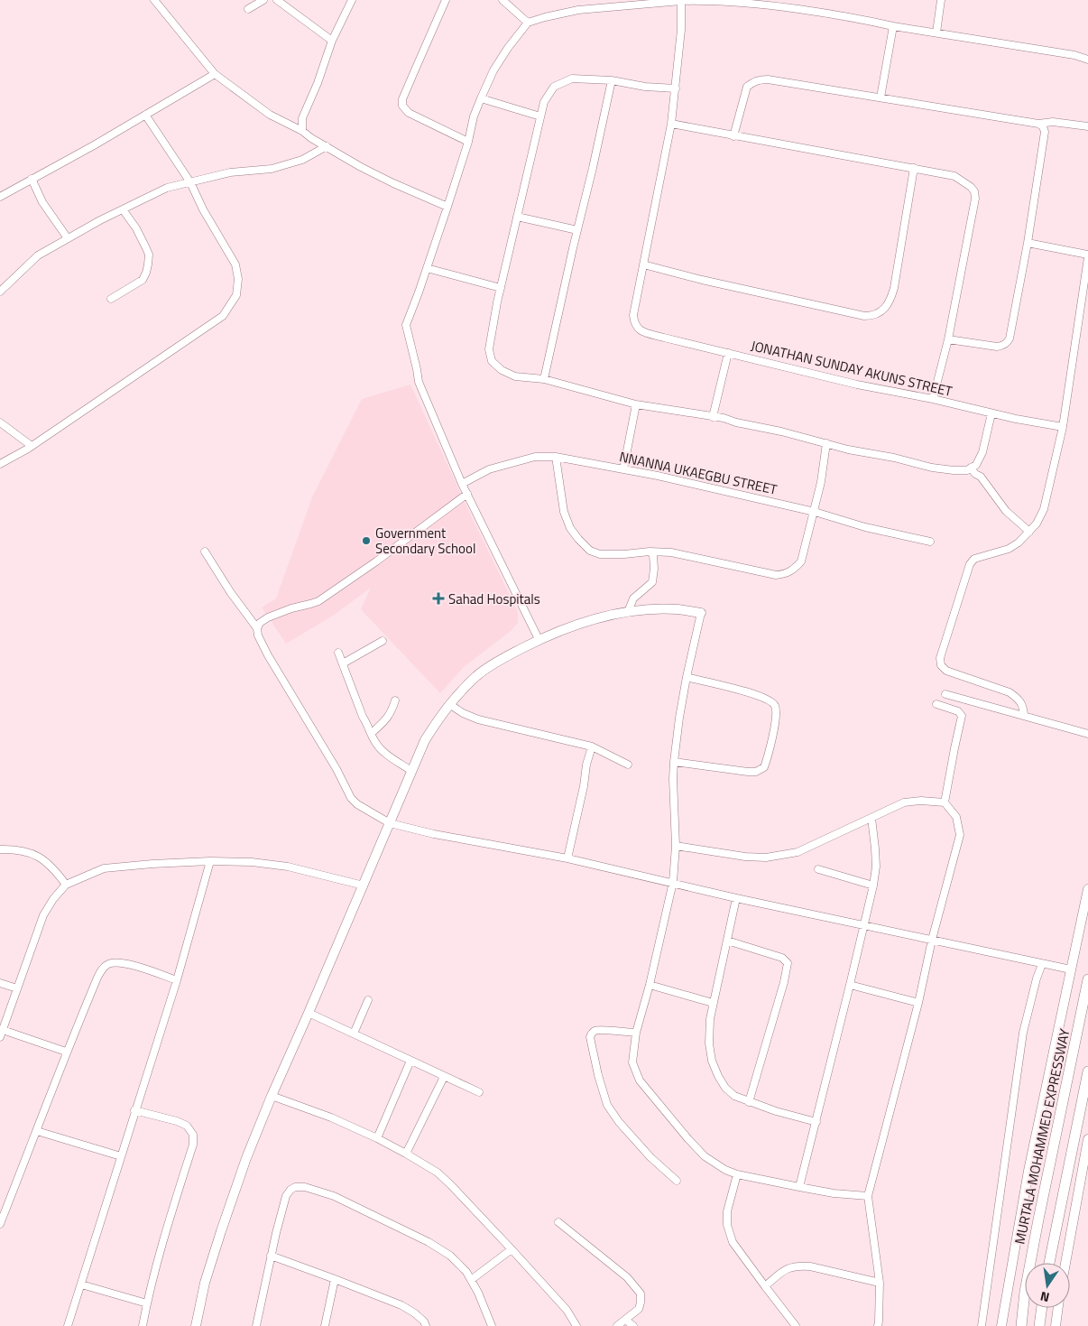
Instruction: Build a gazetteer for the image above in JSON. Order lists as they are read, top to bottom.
{
  "streets": {
    "highway": ["MURTALA MOHAMMED EXPRESSWAY"],
    "street": ["JONATHAN SUNDAY AKUNS STREET", "NNANNA UKAEGBU STREET"]
  },
  "places": {
    "other": ["Government Secondary School"],
    "health": ["Sahad Hospitals"]
  },
  "north": "bottom"
}
